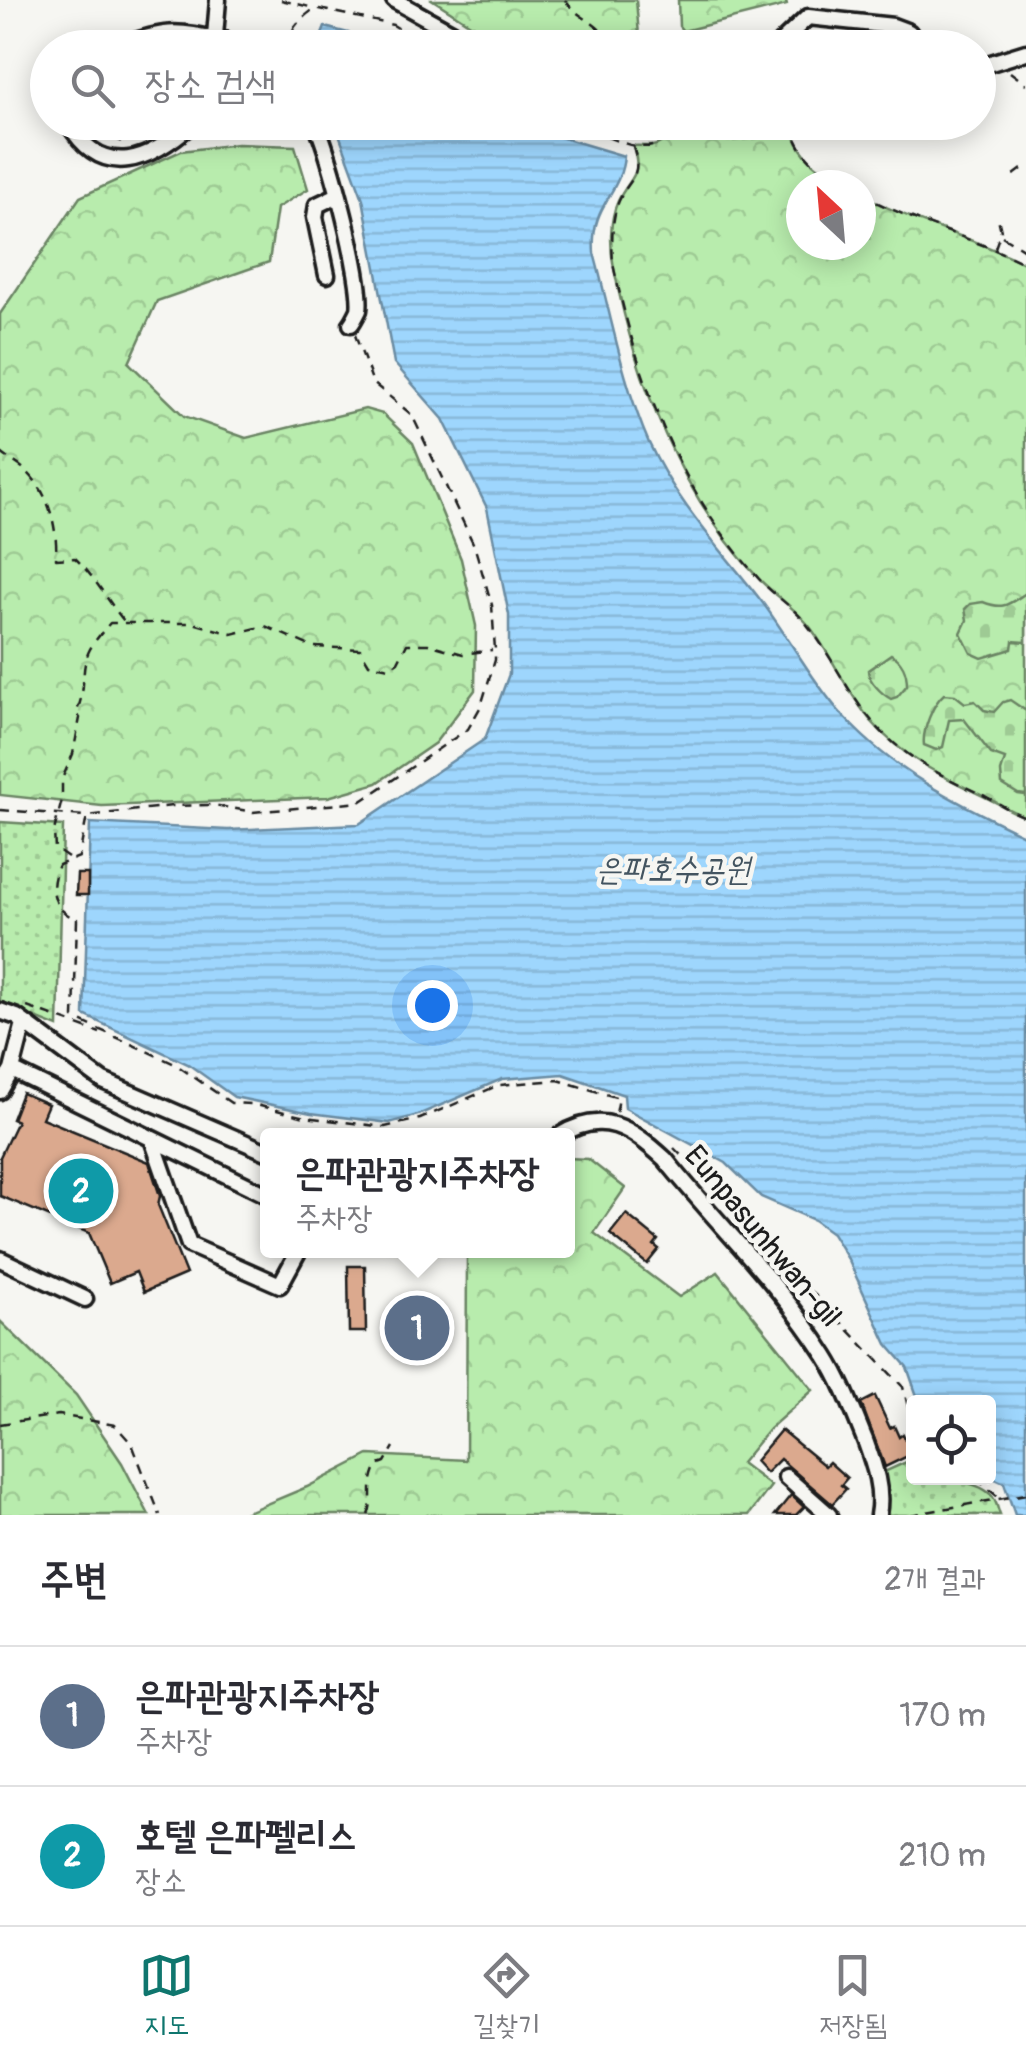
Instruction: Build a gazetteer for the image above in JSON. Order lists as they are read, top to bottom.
{
  "streets": {
    "street": ["Eunpasunhwan-gil"]
  },
  "water": ["은파호수공원"],
  "north": "top left",
  "page": {
    "search": "장소 검색",
    "popup": ["은파관광지주차장", "주차장"],
    "pins": ["2", "1"],
    "heading": ["주변", "2개 결과"],
    "list": [
      {
        "mark": "1",
        "name": "은파관광지주차장",
        "note": "주차장",
        "value": "170 m"
      },
      {
        "mark": "2",
        "name": "호텔 은파펠리스",
        "note": "장소",
        "value": "210 m"
      }
    ],
    "nav": ["지도", "길찾기", "저장됨"]
  }
}
